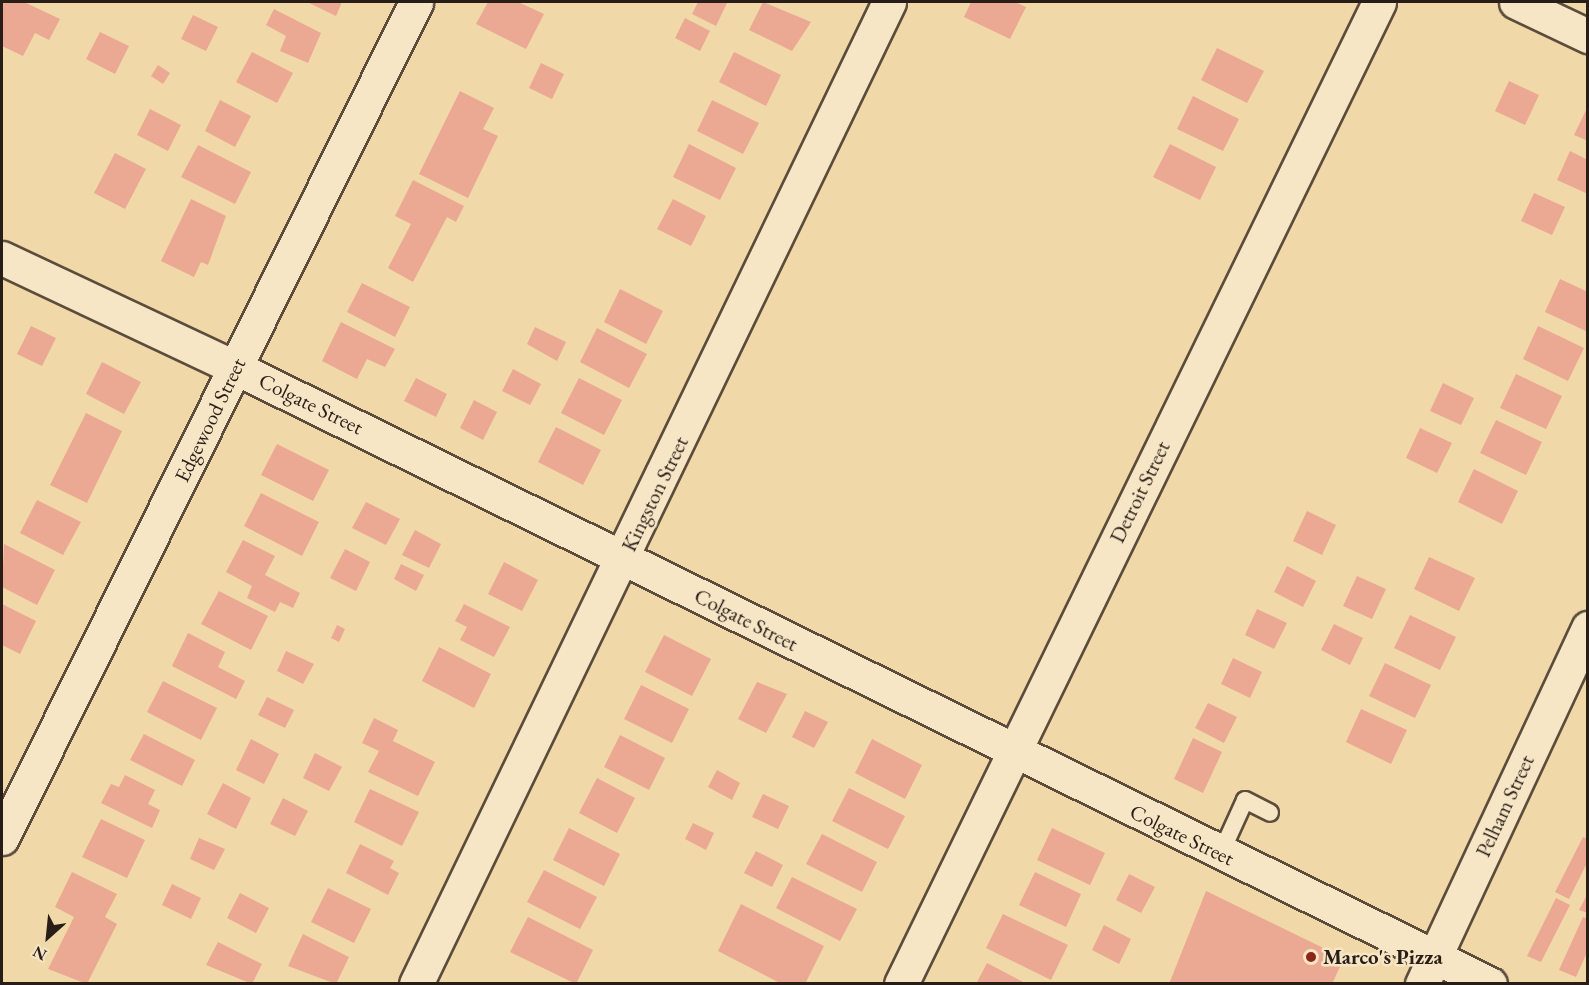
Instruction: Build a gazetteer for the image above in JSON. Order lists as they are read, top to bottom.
{
  "streets": {
    "street": [
      "Colgate Street",
      "Edgewood Street",
      "Detroit Street",
      "Kingston Street",
      "Pelham Street"
    ]
  },
  "crossings": [
    ["Colgate Street", "Edgewood Street"],
    ["Colgate Street", "Detroit Street"],
    ["Colgate Street", "Kingston Street"],
    ["Colgate Street", "Pelham Street"]
  ],
  "places": ["Marco's Pizza"],
  "north": "bottom left"
}
